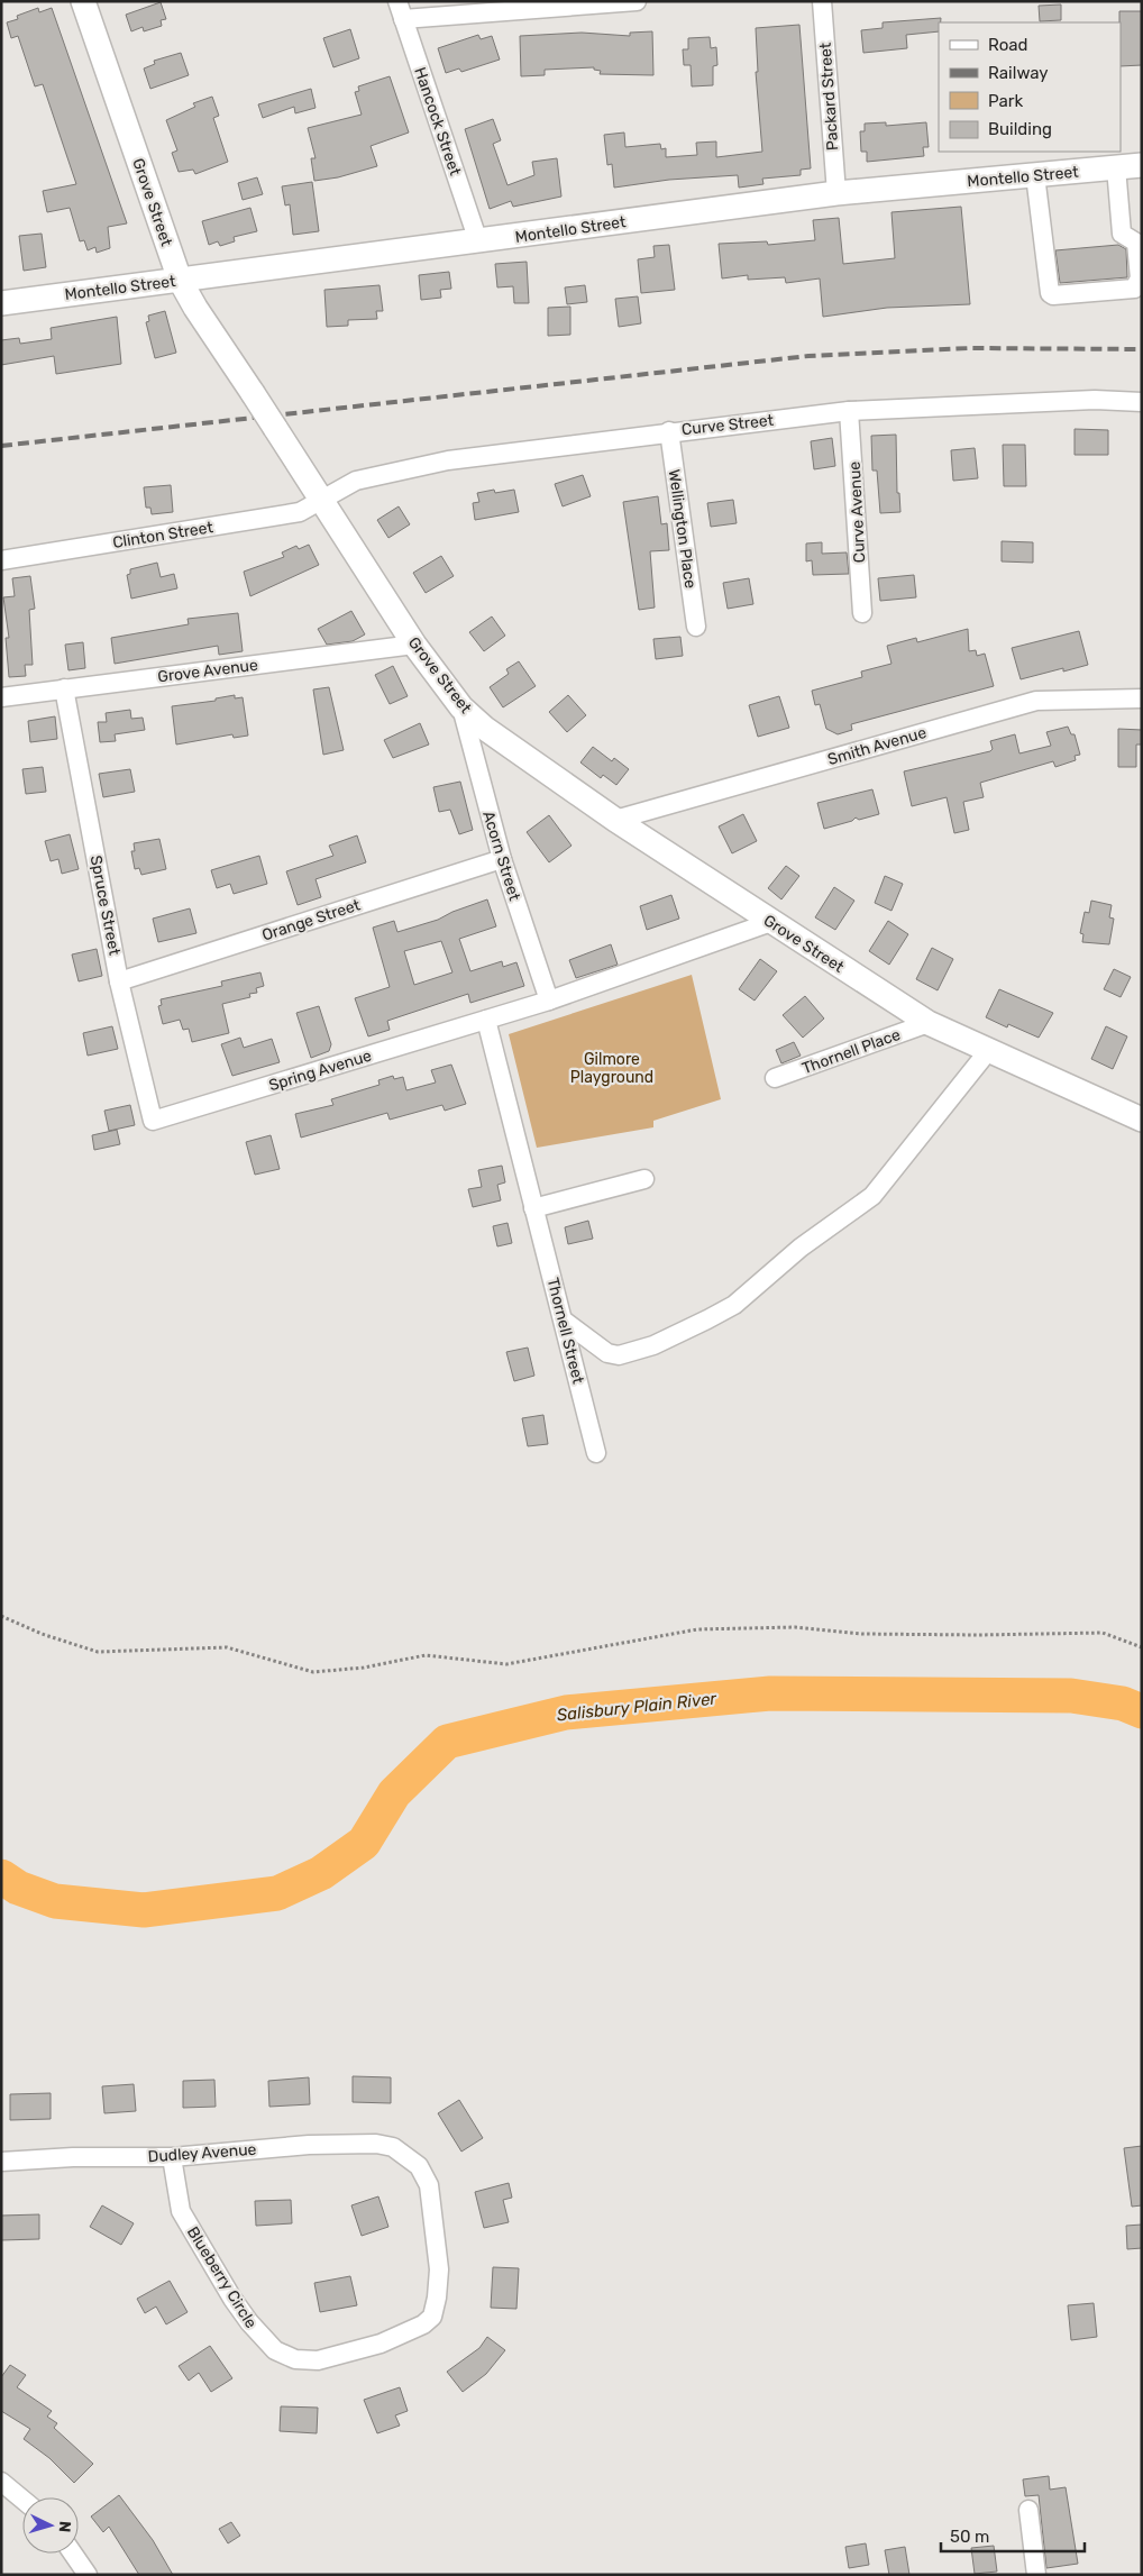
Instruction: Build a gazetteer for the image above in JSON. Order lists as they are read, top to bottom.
{
  "streets": {
    "main road": ["Montello Street", "Grove Street"],
    "street": [
      "Packard Street",
      "Hancock Street",
      "Curve Street",
      "Curve Avenue",
      "Wellington Place",
      "Clinton Street",
      "Grove Avenue",
      "Smith Avenue",
      "Acorn Street",
      "Spruce Street",
      "Orange Street",
      "Thornell Place",
      "Spring Avenue",
      "Thornell Street",
      "Dudley Avenue",
      "Blueberry Circle"
    ]
  },
  "crossings": [
    ["Packard Street", "Montello Street"],
    ["Hancock Street", "Montello Street"],
    ["Montello Street", "Grove Street"],
    ["Grove Street", "Curve Street"],
    ["Grove Street", "Clinton Street"],
    ["Grove Street", "Grove Avenue"],
    ["Grove Street", "Smith Avenue"],
    ["Grove Street", "Acorn Street"],
    ["Grove Street", "Thornell Place"],
    ["Grove Street", "Spring Avenue"],
    ["Curve Street", "Curve Avenue"],
    ["Curve Street", "Wellington Place"],
    ["Curve Street", "Clinton Street"],
    ["Grove Avenue", "Spruce Street"],
    ["Acorn Street", "Orange Street"],
    ["Acorn Street", "Spring Avenue"],
    ["Spruce Street", "Orange Street"],
    ["Spruce Street", "Spring Avenue"],
    ["Dudley Avenue", "Blueberry Circle"]
  ],
  "water": ["Salisbury Plain River"],
  "parks": ["Gilmore Playground"],
  "legend": [
    "Road",
    "Railway",
    "Park",
    "Building"
  ],
  "scale_bar": "50 m",
  "north": "right"
}
